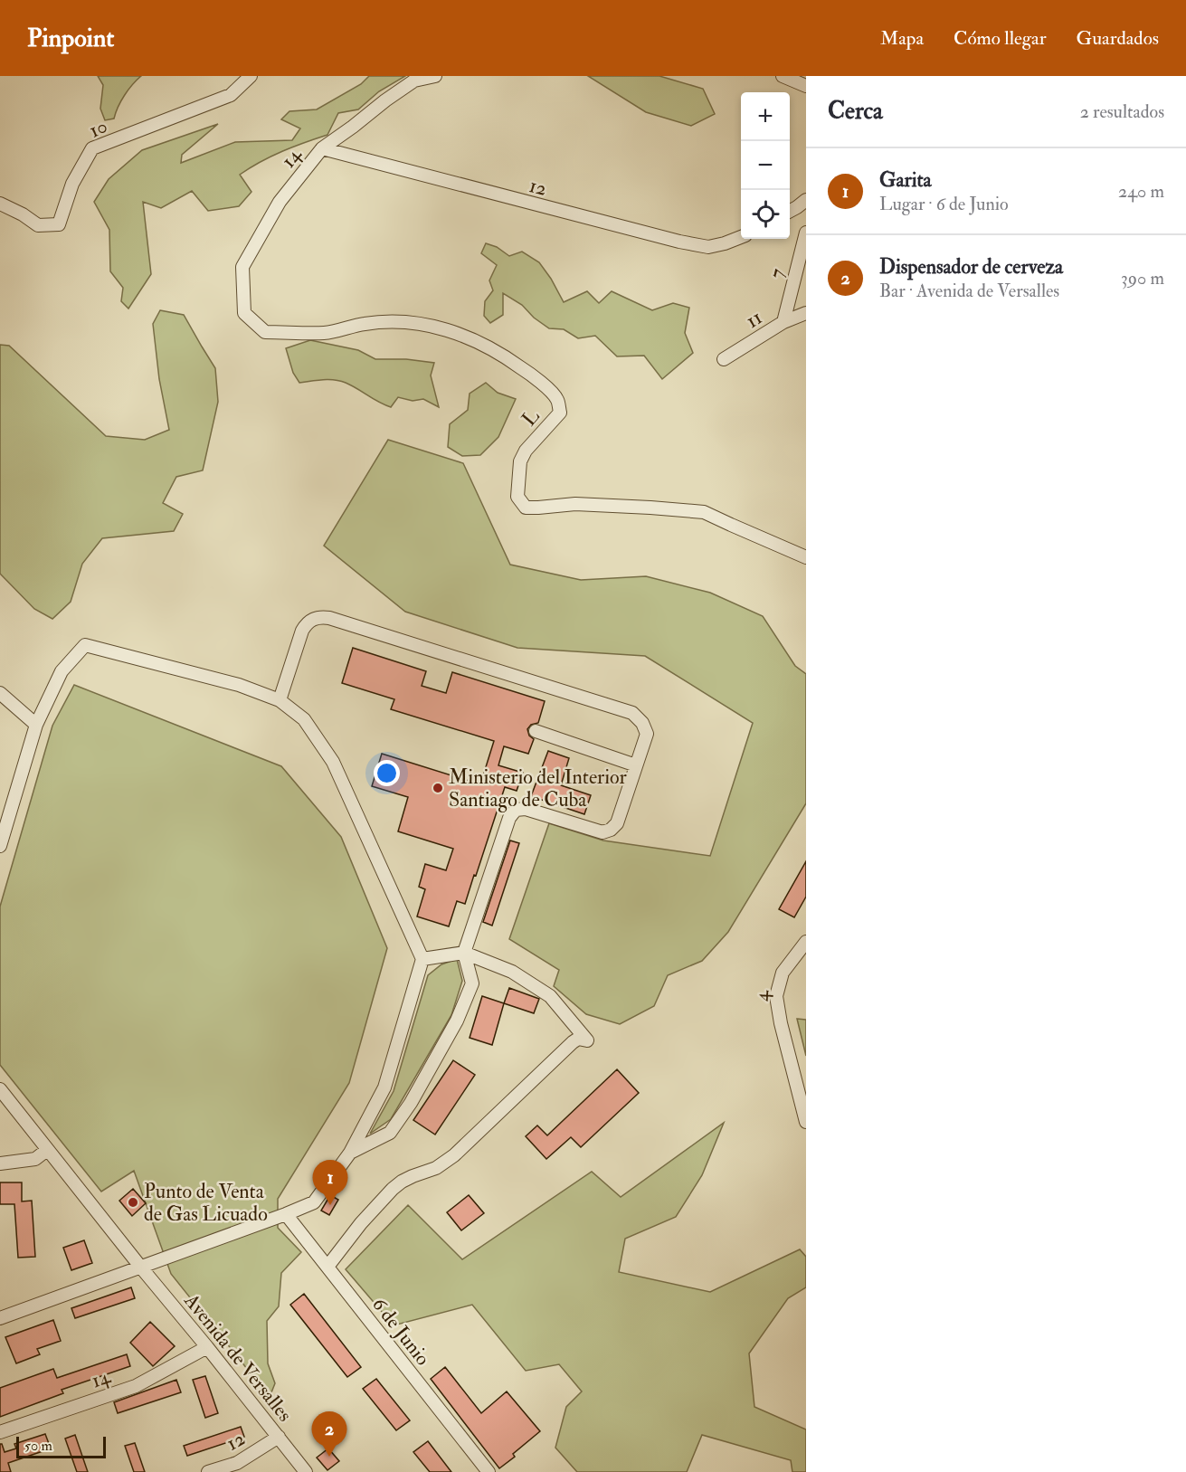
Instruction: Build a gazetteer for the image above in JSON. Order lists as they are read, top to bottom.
{
  "streets": {
    "street": [
      "10",
      "14",
      "12",
      "7",
      "11",
      "L",
      "4",
      "6 de Junio",
      "Avenida de Versalles"
    ]
  },
  "crossings": [
    ["14", "12"],
    ["14", "L"],
    ["14", "Avenida de Versalles"],
    ["12", "Avenida de Versalles"],
    ["7", "11"]
  ],
  "places": ["Ministerio del Interior Santiago de Cuba", "Punto de Venta de Gas Licuado"],
  "scale_bar": "50 m",
  "page": {
    "header": "Pinpoint",
    "nav": ["Mapa", "Cómo llegar", "Guardados"],
    "heading": ["Cerca", "2 resultados"],
    "map_buttons": ["+", "−"],
    "list": [
      {
        "mark": "1",
        "name": "Garita",
        "note": "Lugar · 6 de Junio",
        "value": "240 m"
      },
      {
        "mark": "2",
        "name": "Dispensador de cerveza",
        "note": "Bar · Avenida de Versalles",
        "value": "390 m"
      }
    ],
    "pins": ["1", "2"],
    "scale": "50 m"
  }
}
